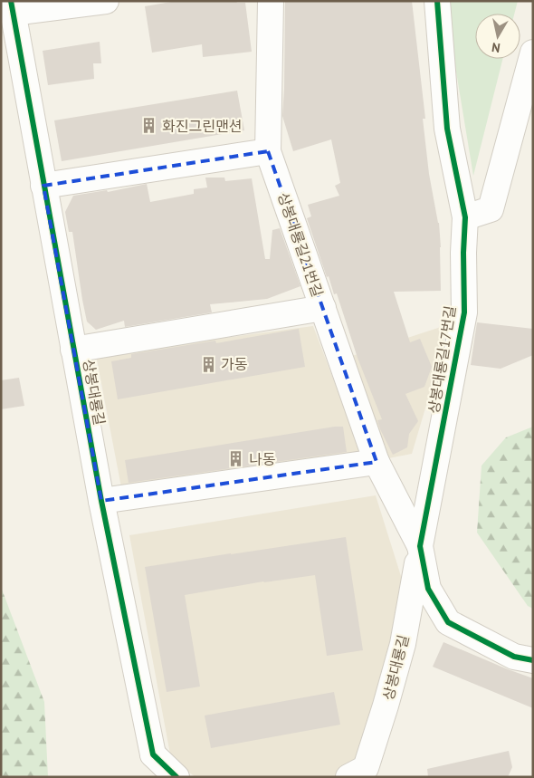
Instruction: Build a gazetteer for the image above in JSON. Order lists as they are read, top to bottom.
{
  "streets": {
    "street": ["상봉대룡길21번길", "상봉대룡길17번길", "상봉대룡길"]
  },
  "crossings": [
    ["상봉대룡길21번길", "상봉대룡길17번길"],
    ["상봉대룡길21번길", "상봉대룡길"],
    ["상봉대룡길17번길", "상봉대룡길"]
  ],
  "places": {
    "building": ["화진그린맨션", "가동", "나동"]
  },
  "north": "bottom"
}
